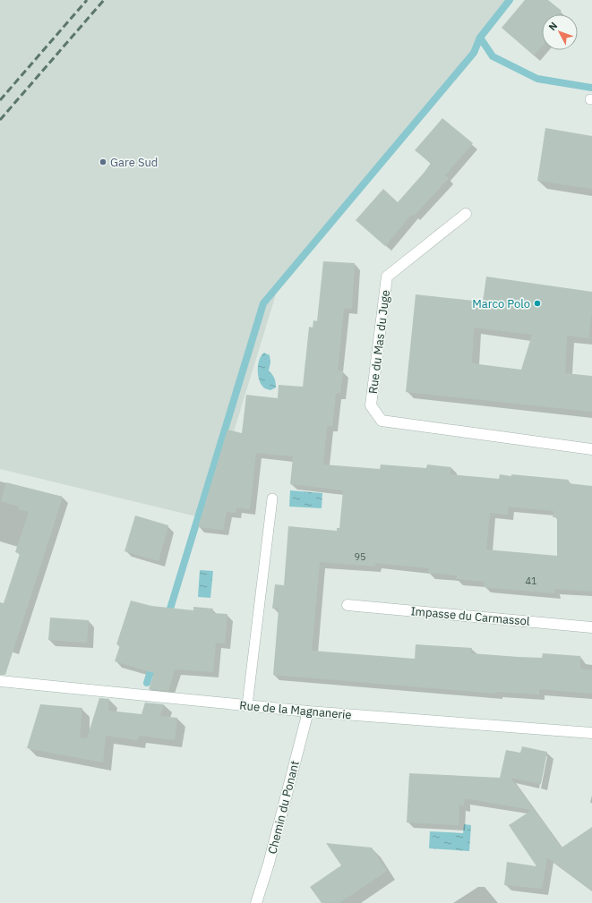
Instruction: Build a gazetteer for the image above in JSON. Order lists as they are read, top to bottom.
{
  "streets": {
    "street": [
      "Rue du Mas du Juge",
      "Impasse du Carmassol",
      "Rue de la Magnanerie",
      "Chemin du Ponant"
    ]
  },
  "crossings": [
    ["Rue de la Magnanerie", "Chemin du Ponant"]
  ],
  "places": ["Gare Sud", "Marco Polo"],
  "house_numbers": ["95", "41"],
  "north": "top left"
}
